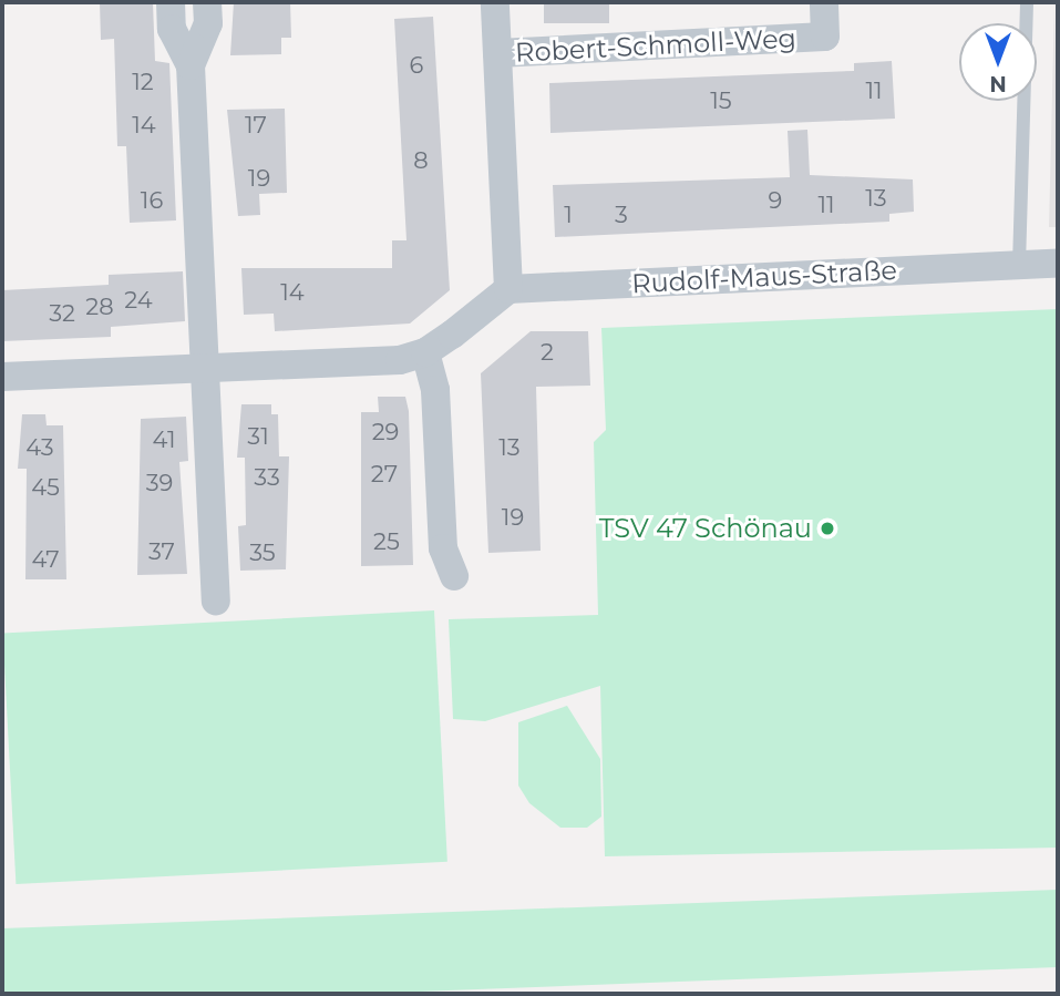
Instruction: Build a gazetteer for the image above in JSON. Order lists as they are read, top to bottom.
{
  "streets": {
    "street": ["Robert-Schmoll-Weg", "Rudolf-Maus-Straße"]
  },
  "places": ["TSV 47 Schönau"],
  "house_numbers": [
    "6",
    "12",
    "11",
    "15",
    "14",
    "17",
    "8",
    "19",
    "13",
    "16",
    "9",
    "11",
    "1",
    "3",
    "14",
    "24",
    "28",
    "32",
    "2",
    "29",
    "31",
    "41",
    "43",
    "13",
    "27",
    "33",
    "39",
    "45",
    "19",
    "25",
    "37",
    "35",
    "47"
  ],
  "north": "bottom"
}
